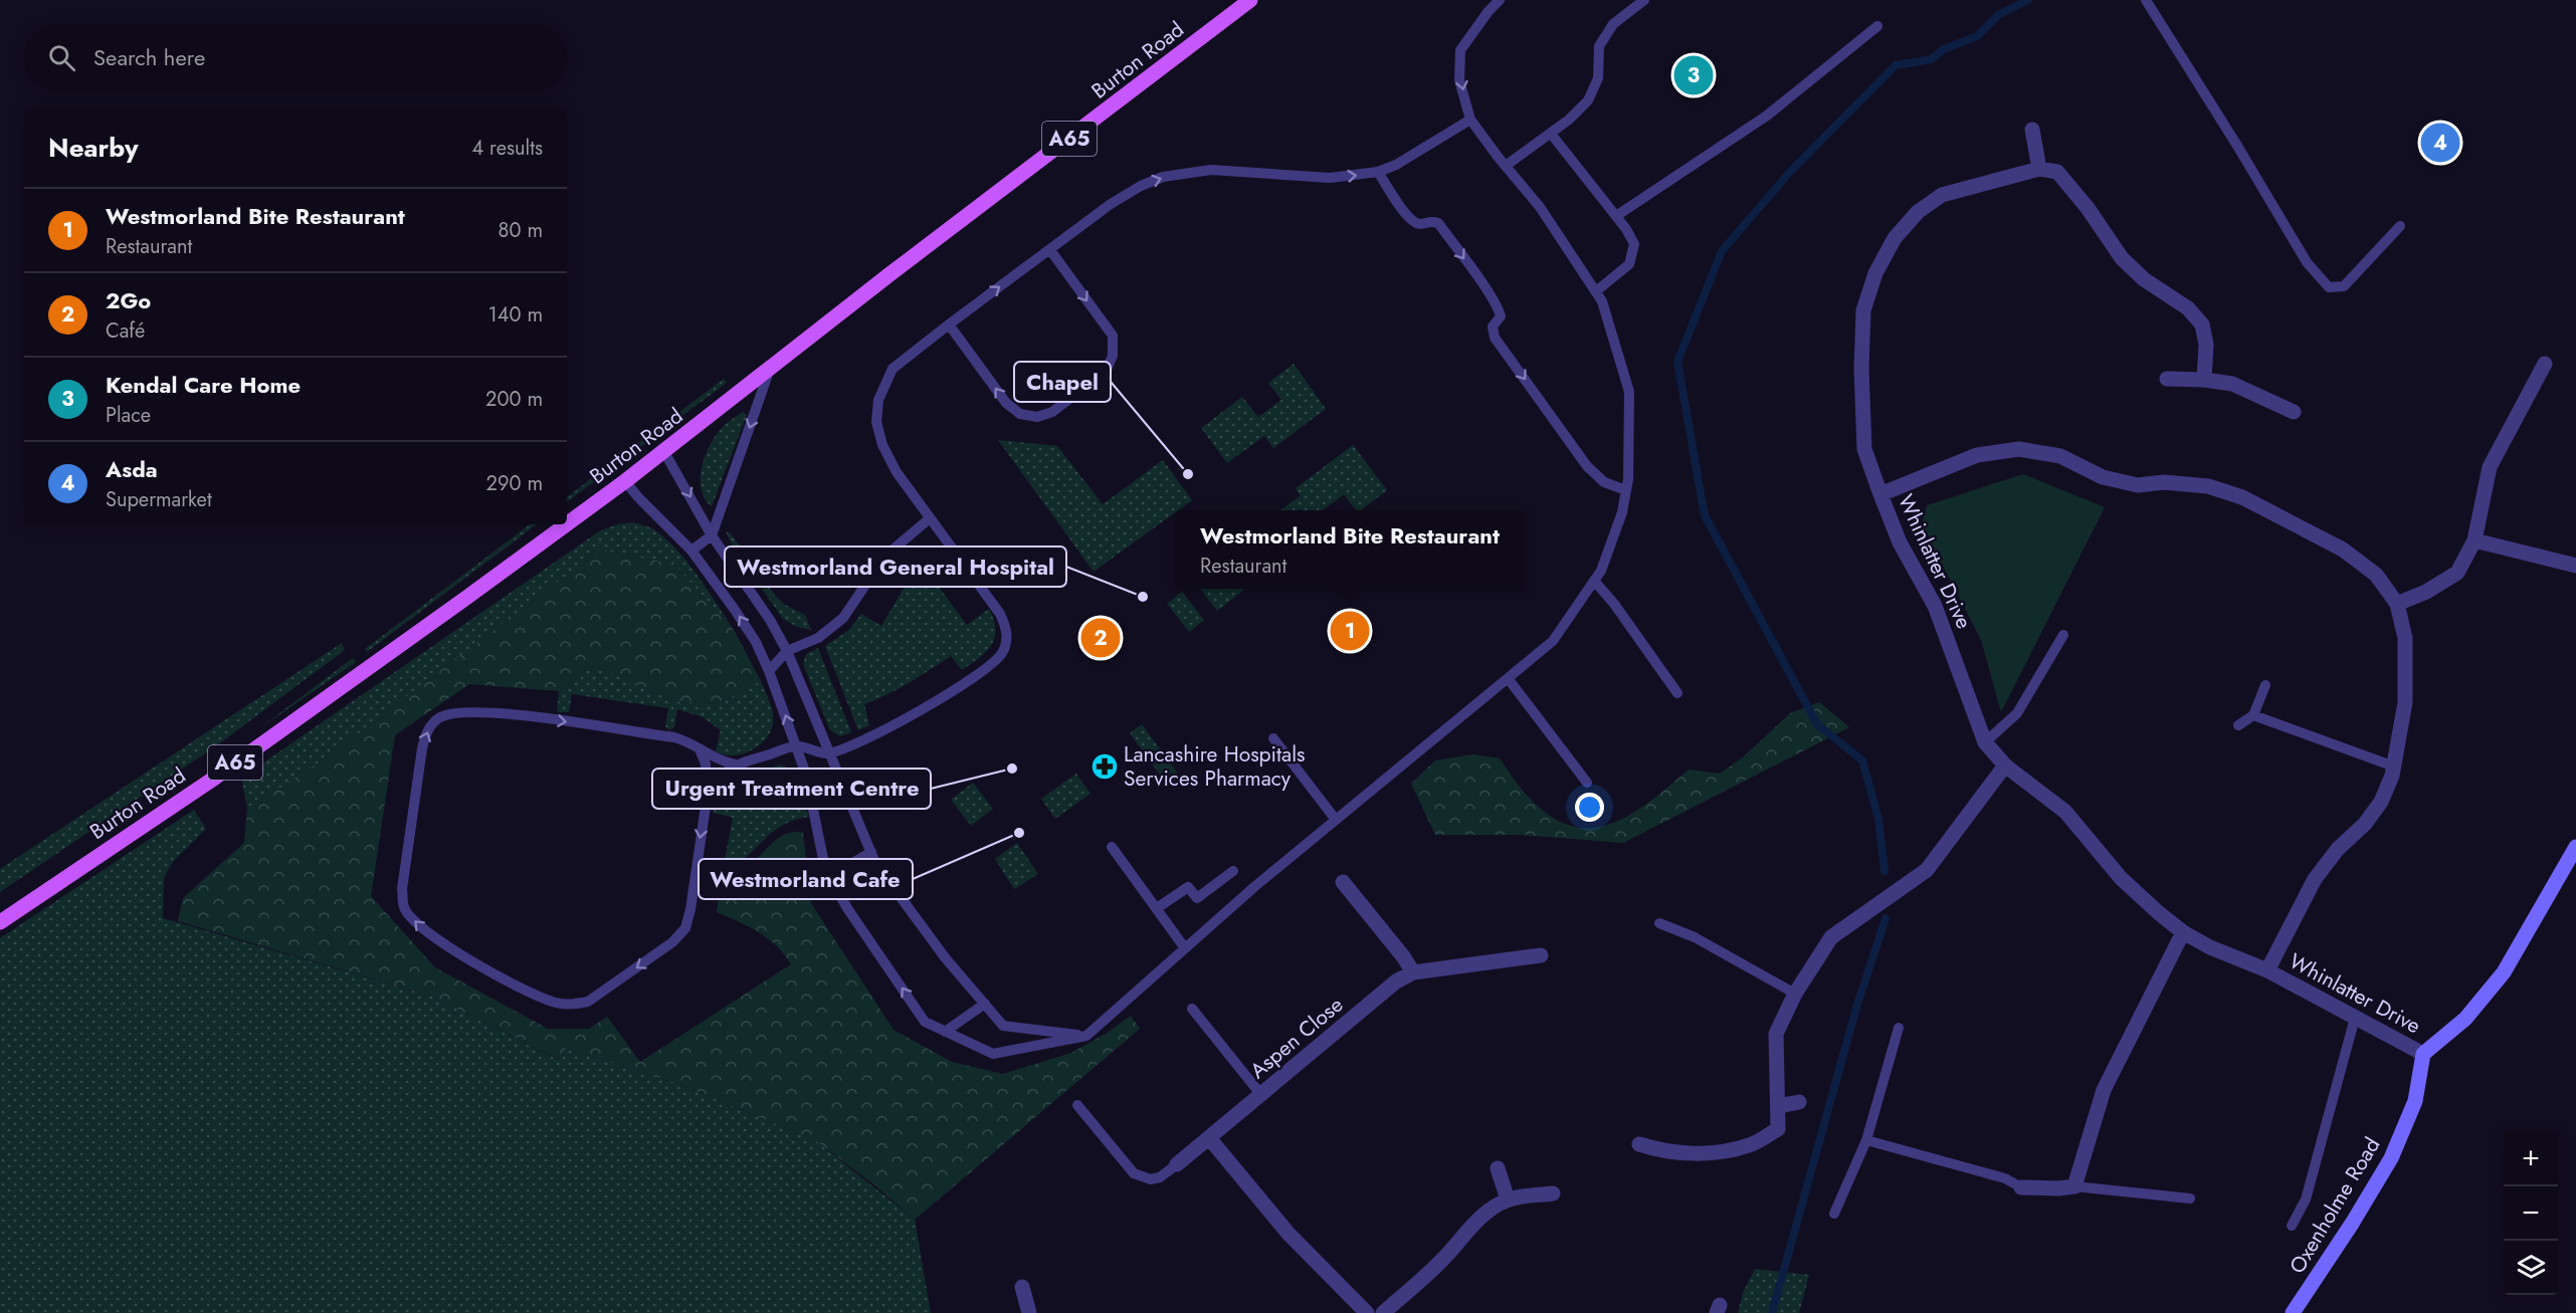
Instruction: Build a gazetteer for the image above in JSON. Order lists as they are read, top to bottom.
{
  "streets": {
    "main road": ["Burton Road", "A65", "Oxenholme Road"],
    "street": ["Whinlatter Drive", "Aspen Close"]
  },
  "crossings": [
    ["Whinlatter Drive", "Oxenholme Road"]
  ],
  "places": {
    "other": [
      "Chapel",
      "Westmorland General Hospital",
      "Urgent Treatment Centre",
      "Westmorland Cafe"
    ],
    "pharmacy": ["Lancashire Hospitals Services Pharmacy"]
  },
  "page": {
    "search": "Search here",
    "pins": [
      "3",
      "4",
      "1",
      "2"
    ],
    "heading": ["Nearby", "4 results"],
    "list": [
      {
        "mark": "1",
        "name": "Westmorland Bite Restaurant",
        "note": "Restaurant",
        "value": "80 m"
      },
      {
        "mark": "2",
        "name": "2Go",
        "note": "Café",
        "value": "140 m"
      },
      {
        "mark": "3",
        "name": "Kendal Care Home",
        "note": "Place",
        "value": "200 m"
      },
      {
        "mark": "4",
        "name": "Asda",
        "note": "Supermarket",
        "value": "290 m"
      }
    ],
    "popup": ["Westmorland Bite Restaurant", "Restaurant"],
    "map_buttons": ["+", "−"]
  }
}
